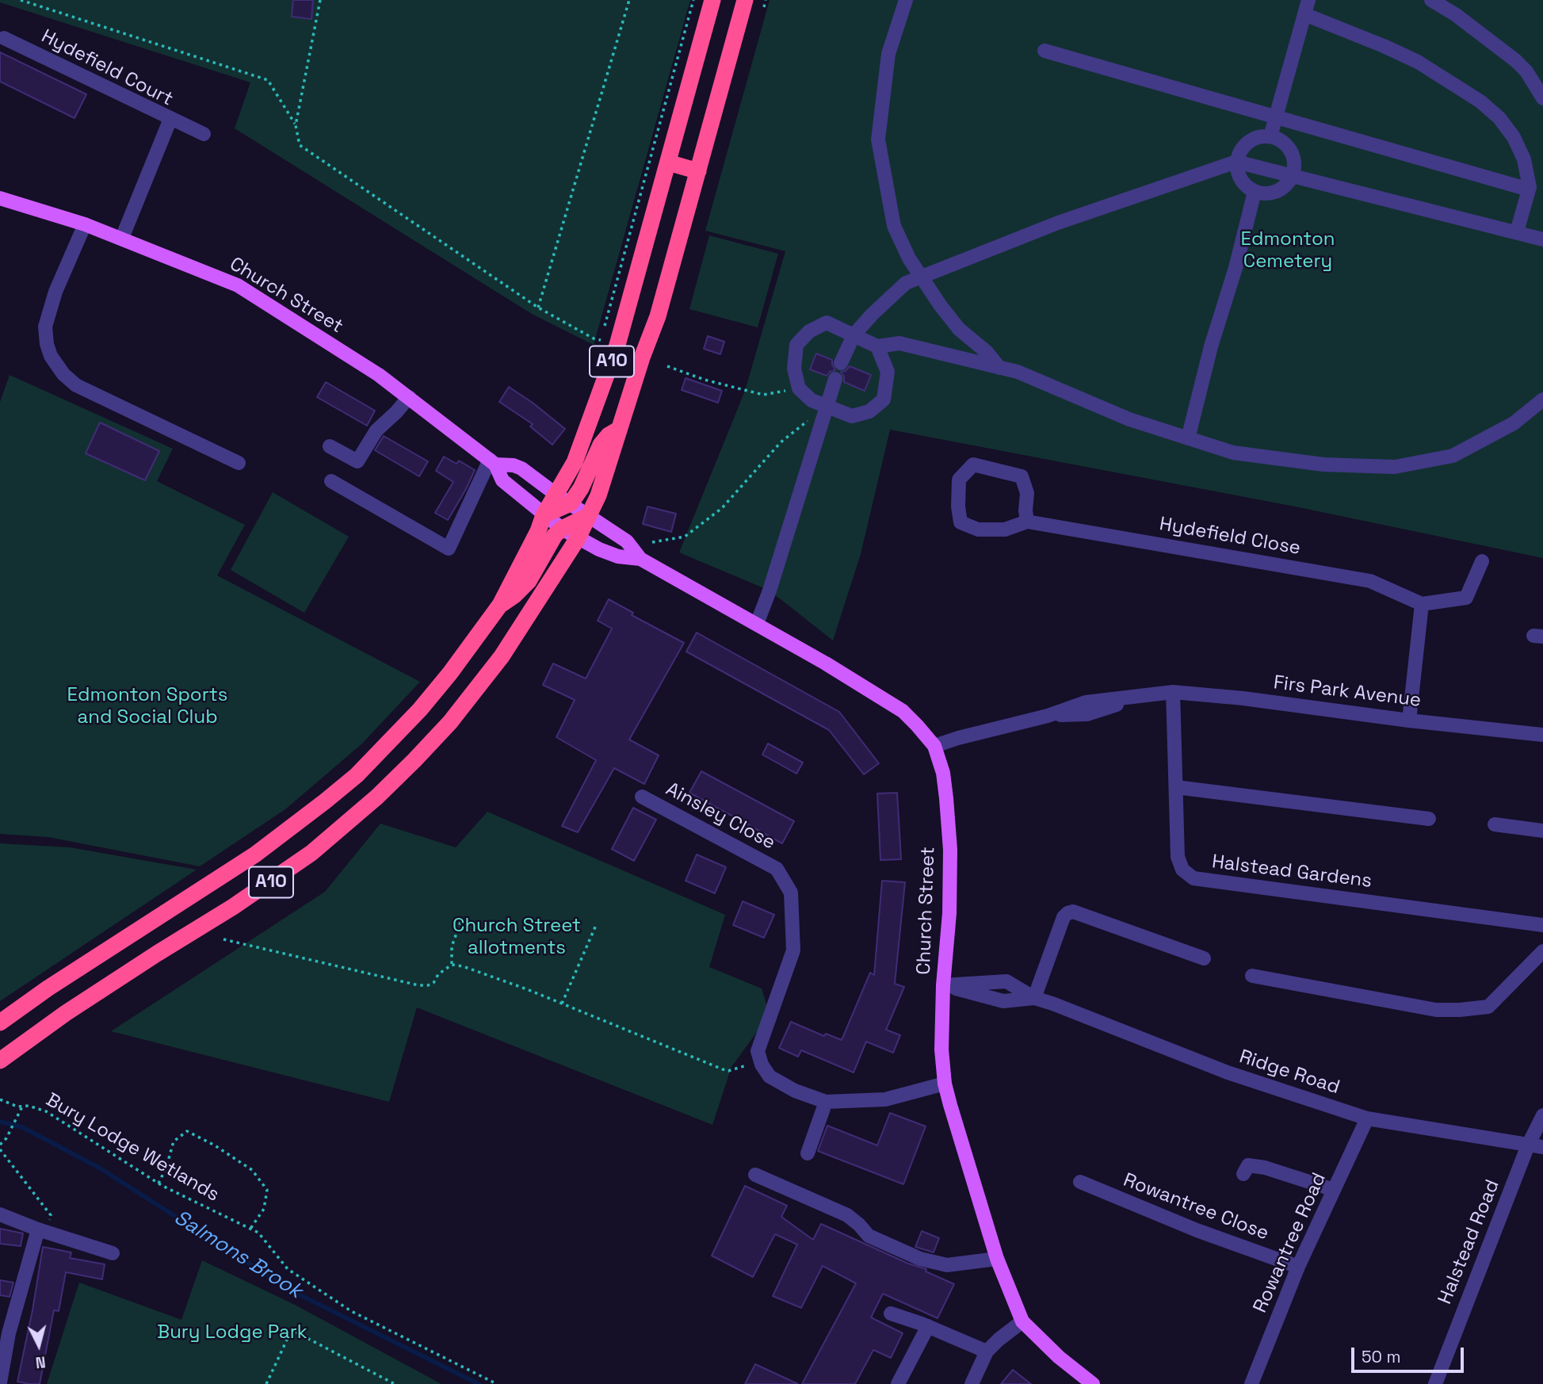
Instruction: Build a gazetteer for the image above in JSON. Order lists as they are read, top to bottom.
{
  "streets": {
    "highway": ["A10"],
    "main road": ["Church Street"],
    "street": [
      "Hydefield Court",
      "Hydefield Close",
      "Firs Park Avenue",
      "Ainsley Close",
      "Halstead Gardens",
      "Ridge Road",
      "Rowantree Close",
      "Halstead Road",
      "Rowantree Road"
    ],
    "path": ["Bury Lodge Wetlands"]
  },
  "crossings": [
    ["Hydefield Court", "Church Street"],
    ["Church Street", "A10"],
    ["Church Street", "Firs Park Avenue"],
    ["Church Street", "Ridge Road"],
    ["Firs Park Avenue", "Halstead Gardens"],
    ["Ridge Road", "Halstead Road"],
    ["Ridge Road", "Rowantree Road"],
    ["Rowantree Close", "Rowantree Road"]
  ],
  "water": ["Salmons Brook"],
  "parks": [
    "Edmonton Cemetery",
    "Edmonton Sports and Social Club",
    "Church Street allotments",
    "Bury Lodge Park"
  ],
  "scale_bar": "50 m",
  "north": "bottom"
}
